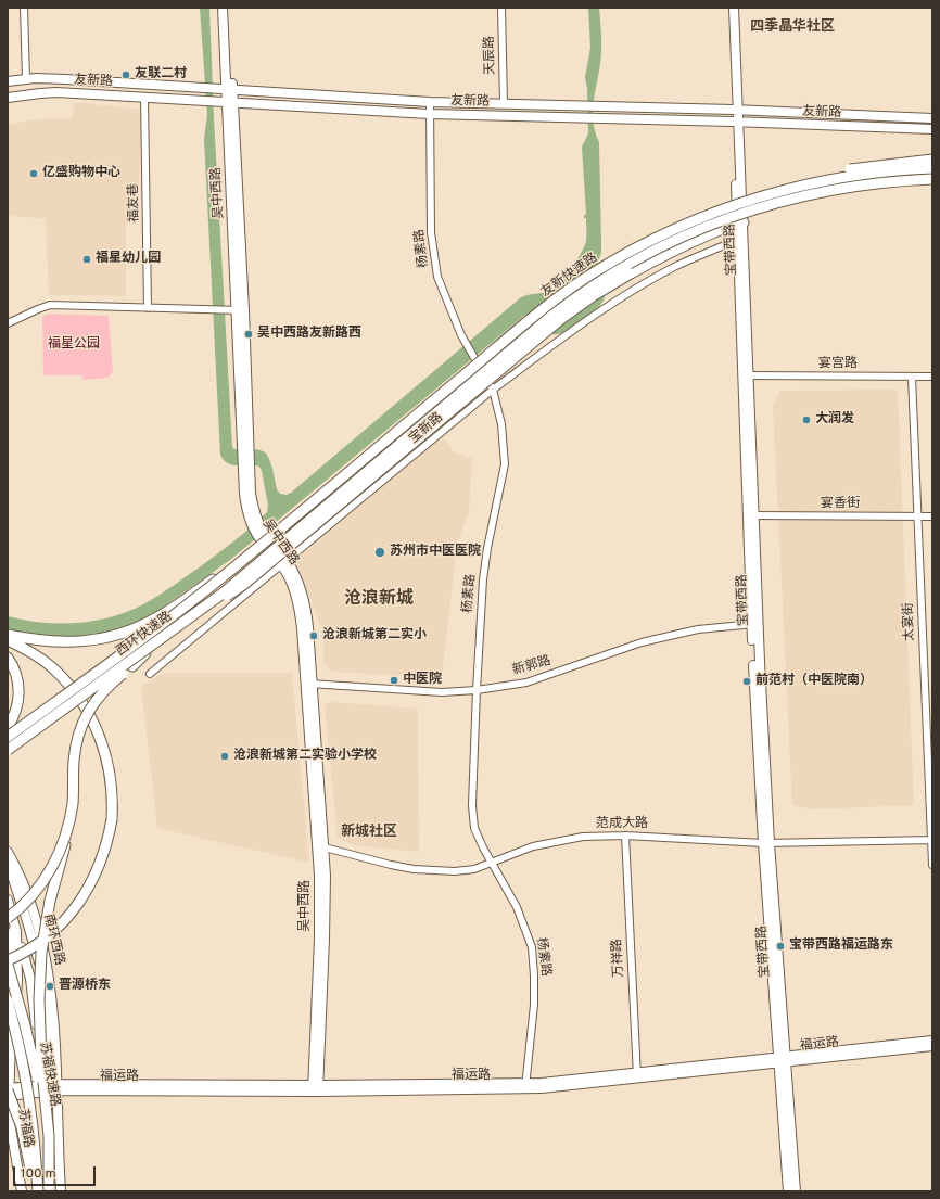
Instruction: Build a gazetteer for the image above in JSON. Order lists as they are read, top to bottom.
{
  "streets": {
    "highway": ["友新快速路", "西环快速路", "苏福快速路"],
    "main road": [
      "友新路",
      "吴中西路",
      "宝带西路",
      "南环西路",
      "福运路",
      "苏福路"
    ],
    "street": [
      "天辰路",
      "福友巷",
      "杨素路",
      "宴宫路",
      "宝新路",
      "宴香街",
      "太宴街",
      "新郭路",
      "范成大路",
      "万祥路"
    ]
  },
  "crossings": [
    ["天辰路", "友新路"],
    ["友新路", "吴中西路"],
    ["友新路", "福友巷"],
    ["友新路", "杨素路"],
    ["友新路", "宝带西路"],
    ["吴中西路", "宝新路"],
    ["吴中西路", "新郭路"],
    ["吴中西路", "范成大路"],
    ["吴中西路", "福运路"],
    ["杨素路", "宝新路"],
    ["杨素路", "新郭路"],
    ["杨素路", "范成大路"],
    ["杨素路", "福运路"],
    ["宝带西路", "宴宫路"],
    ["宝带西路", "宝新路"],
    ["宝带西路", "宴香街"],
    ["宝带西路", "新郭路"],
    ["宝带西路", "范成大路"],
    ["宝带西路", "福运路"],
    ["友新快速路", "西环快速路"],
    ["宴宫路", "太宴街"],
    ["宴香街", "太宴街"],
    ["太宴街", "范成大路"],
    ["范成大路", "万祥路"],
    ["南环西路", "福运路"],
    ["万祥路", "福运路"],
    ["福运路", "苏福路"]
  ],
  "districts": ["四季晶华社区", "沧浪新城", "新城社区"],
  "parks": ["福星公园"],
  "places": [
    "友联二村",
    "亿盛购物中心",
    "福星幼儿园",
    "吴中西路友新路西",
    "大润发",
    "苏州市中医医院",
    "沧浪新城第二实小",
    "中医院",
    "前范村（中医院南）",
    "沧浪新城第二实验小学校",
    "宝带西路福运路东",
    "晋源桥东"
  ],
  "scale_bar": "100 m"
}
